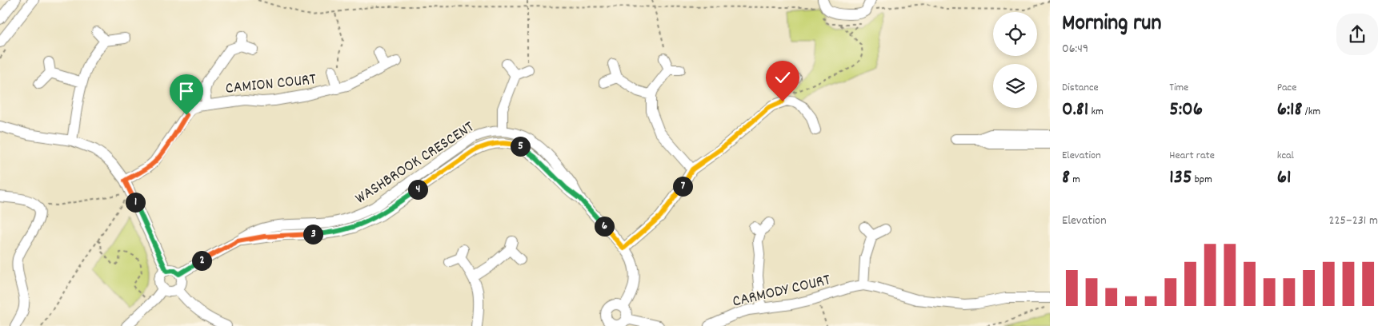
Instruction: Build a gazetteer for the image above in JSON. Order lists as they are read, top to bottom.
{
  "streets": {
    "street": ["CAMION COURT", "WASHBROOK CRESCENT", "CARMODY COURT"]
  },
  "page": {
    "heading": ["Morning run", "06:49"],
    "stats": [
      ["Distance", "0.81 km"],
      ["Time", "5:06"],
      ["Pace", "6:18 /km"],
      ["Elevation", "8 m"],
      ["Heart rate", "135 bpm"],
      ["kcal", "61"]
    ],
    "pins": [
      "5",
      "7",
      "4",
      "1",
      "6",
      "3",
      "2"
    ],
    "chart": ["Elevation", "225–231 m"]
  }
}
